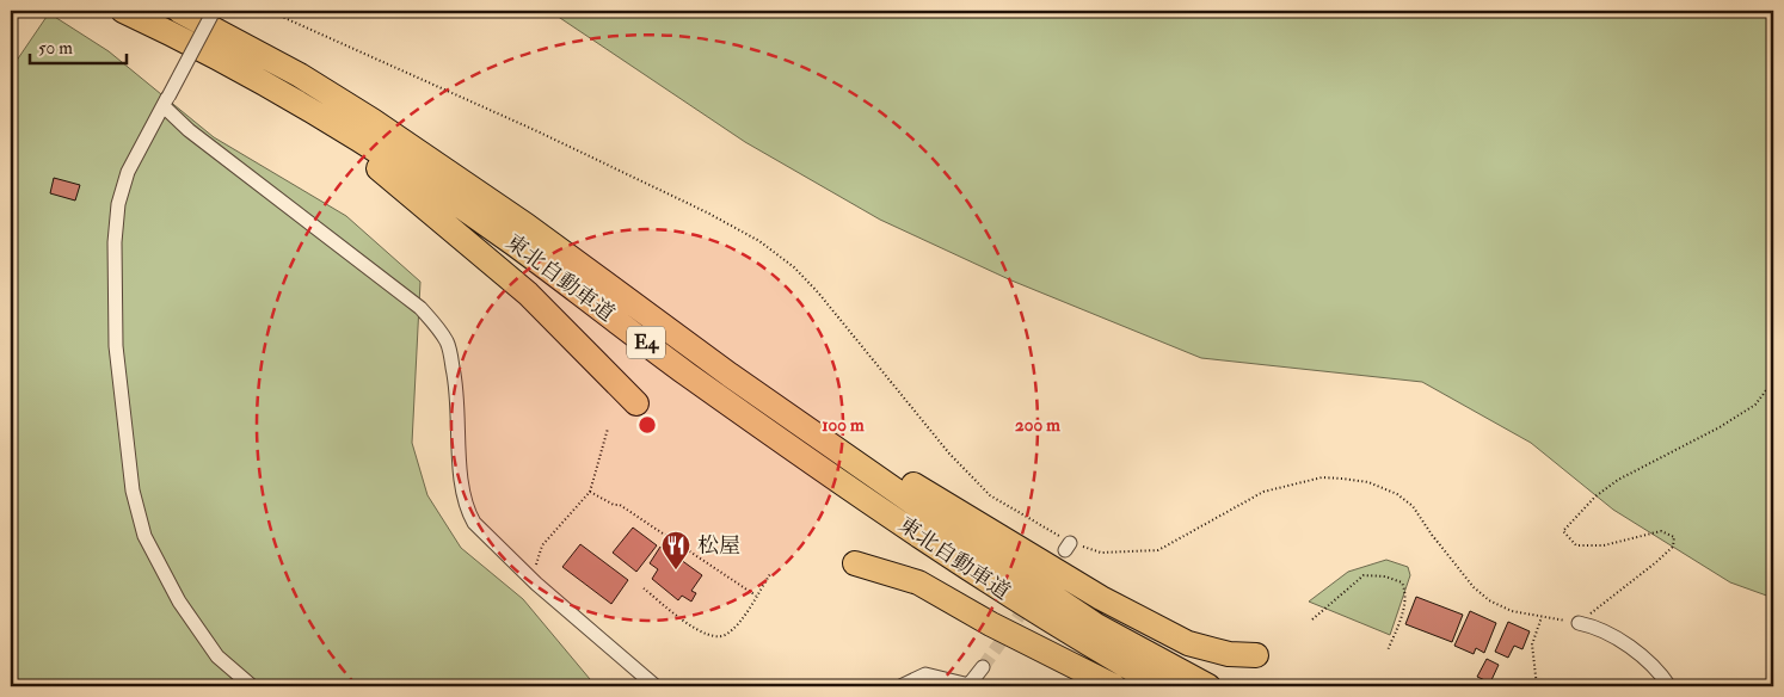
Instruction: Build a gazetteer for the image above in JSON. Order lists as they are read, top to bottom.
{
  "streets": {
    "highway": ["東北自動車道", "E4"]
  },
  "places": {
    "restaurant": ["松屋"]
  },
  "scale_bar": "50 m",
  "rings": ["100 m", "200 m"]
}
